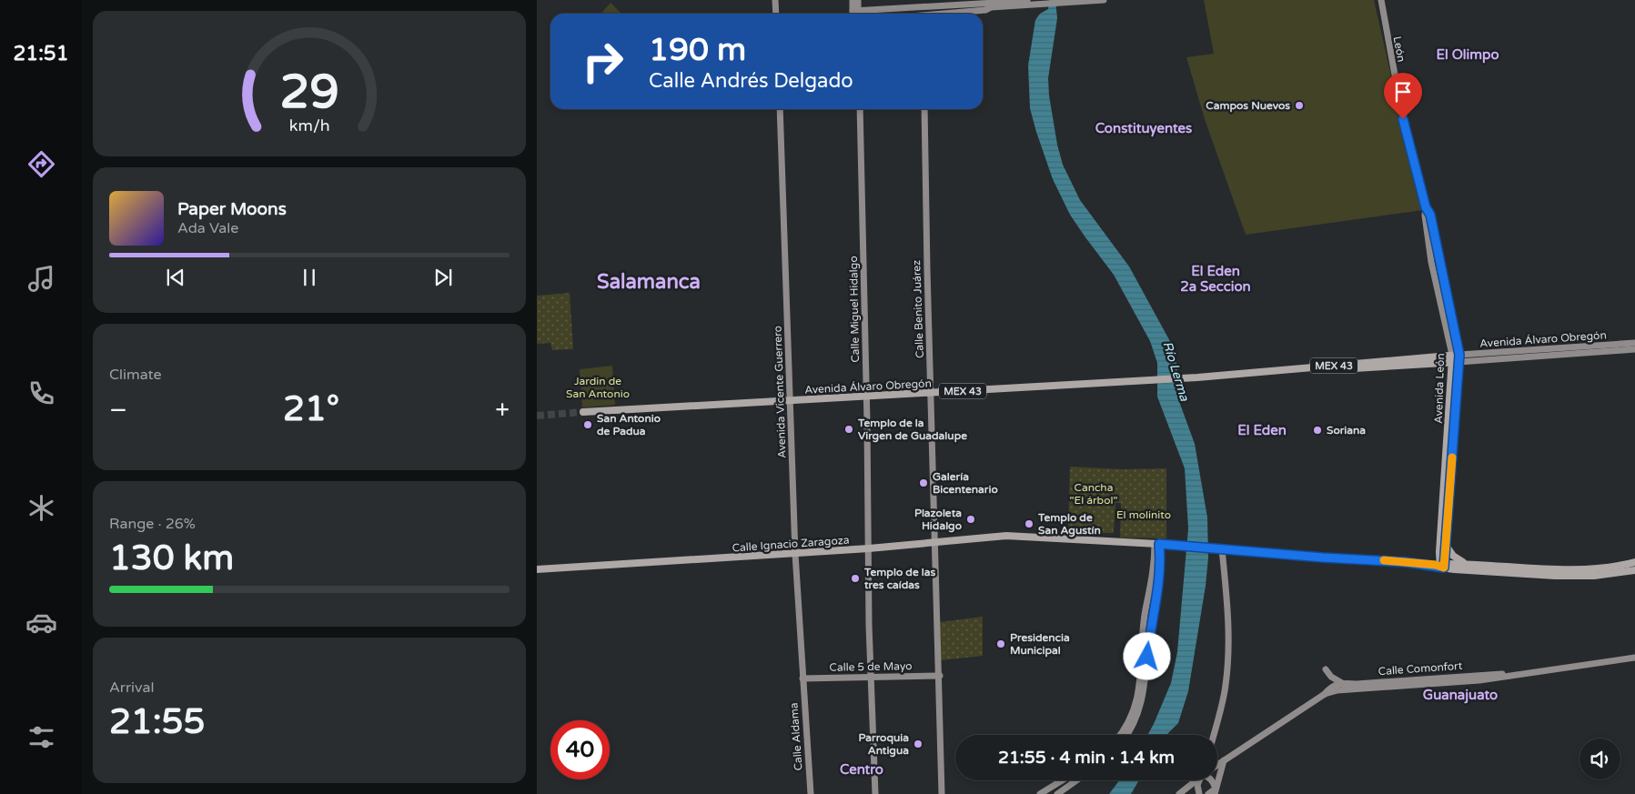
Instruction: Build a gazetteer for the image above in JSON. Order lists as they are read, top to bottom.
{
  "streets": {
    "main road": [
      "Avenida Álvaro Obregón",
      "MEX 43",
      "Avenida León",
      "Calle Ignacio Zaragoza"
    ],
    "street": [
      "León",
      "Calle Miguel Hidalgo",
      "Calle Benito Juárez",
      "Avenida Vicente Guerrero",
      "Calle 5 de Mayo",
      "Calle Comonfort",
      "Calle Aldama"
    ]
  },
  "crossings": [
    ["León", "Avenida León"],
    ["Calle Miguel Hidalgo", "Avenida Álvaro Obregón"],
    ["Calle Miguel Hidalgo", "Calle Ignacio Zaragoza"],
    ["Calle Miguel Hidalgo", "Calle 5 de Mayo"],
    ["Calle Benito Juárez", "Avenida Álvaro Obregón"],
    ["Calle Benito Juárez", "Calle Ignacio Zaragoza"],
    ["Calle Benito Juárez", "Calle 5 de Mayo"],
    ["Avenida Álvaro Obregón", "Avenida León"],
    ["Avenida Álvaro Obregón", "Avenida Vicente Guerrero"],
    ["Avenida León", "Calle Ignacio Zaragoza"],
    ["Avenida Vicente Guerrero", "Calle Ignacio Zaragoza"],
    ["Avenida Vicente Guerrero", "Calle 5 de Mayo"],
    ["Avenida Vicente Guerrero", "Calle Aldama"],
    ["Calle 5 de Mayo", "Calle Aldama"]
  ],
  "districts": [
    "El Olimpo",
    "Constituyentes",
    "El Eden 2a Seccion",
    "Salamanca",
    "El Eden",
    "Guanajuato",
    "Centro"
  ],
  "water": ["Río Lerma"],
  "parks": ["Jardin de San Antonio", "Cancha \"El árbol\"", "El molinito"],
  "places": [
    "Campos Nuevos",
    "San Antonio de Padua",
    "Templo de la Virgen de Guadalupe",
    "Soriana",
    "Galería Bicentenario",
    "Plazoleta Hidalgo",
    "Templo de San Agustín",
    "Templo de las tres caídas",
    "Presidencia Municipal",
    "Parroquia Antigua"
  ],
  "page": {
    "tabs": "21:51",
    "turn": ["190 m", "Calle Andrés Delgado"],
    "song": ["Paper Moons", "Ada Vale"],
    "tile": [
      "Climate",
      ["Range · 26%", "130 km"],
      ["Arrival", "21:55"]
    ],
    "heat": ["−", "21°", "+"],
    "limit": "40",
    "trip": "21:55 · 4 min · 1.4 km",
    "gauge": ["29", "km/h"]
  }
}
